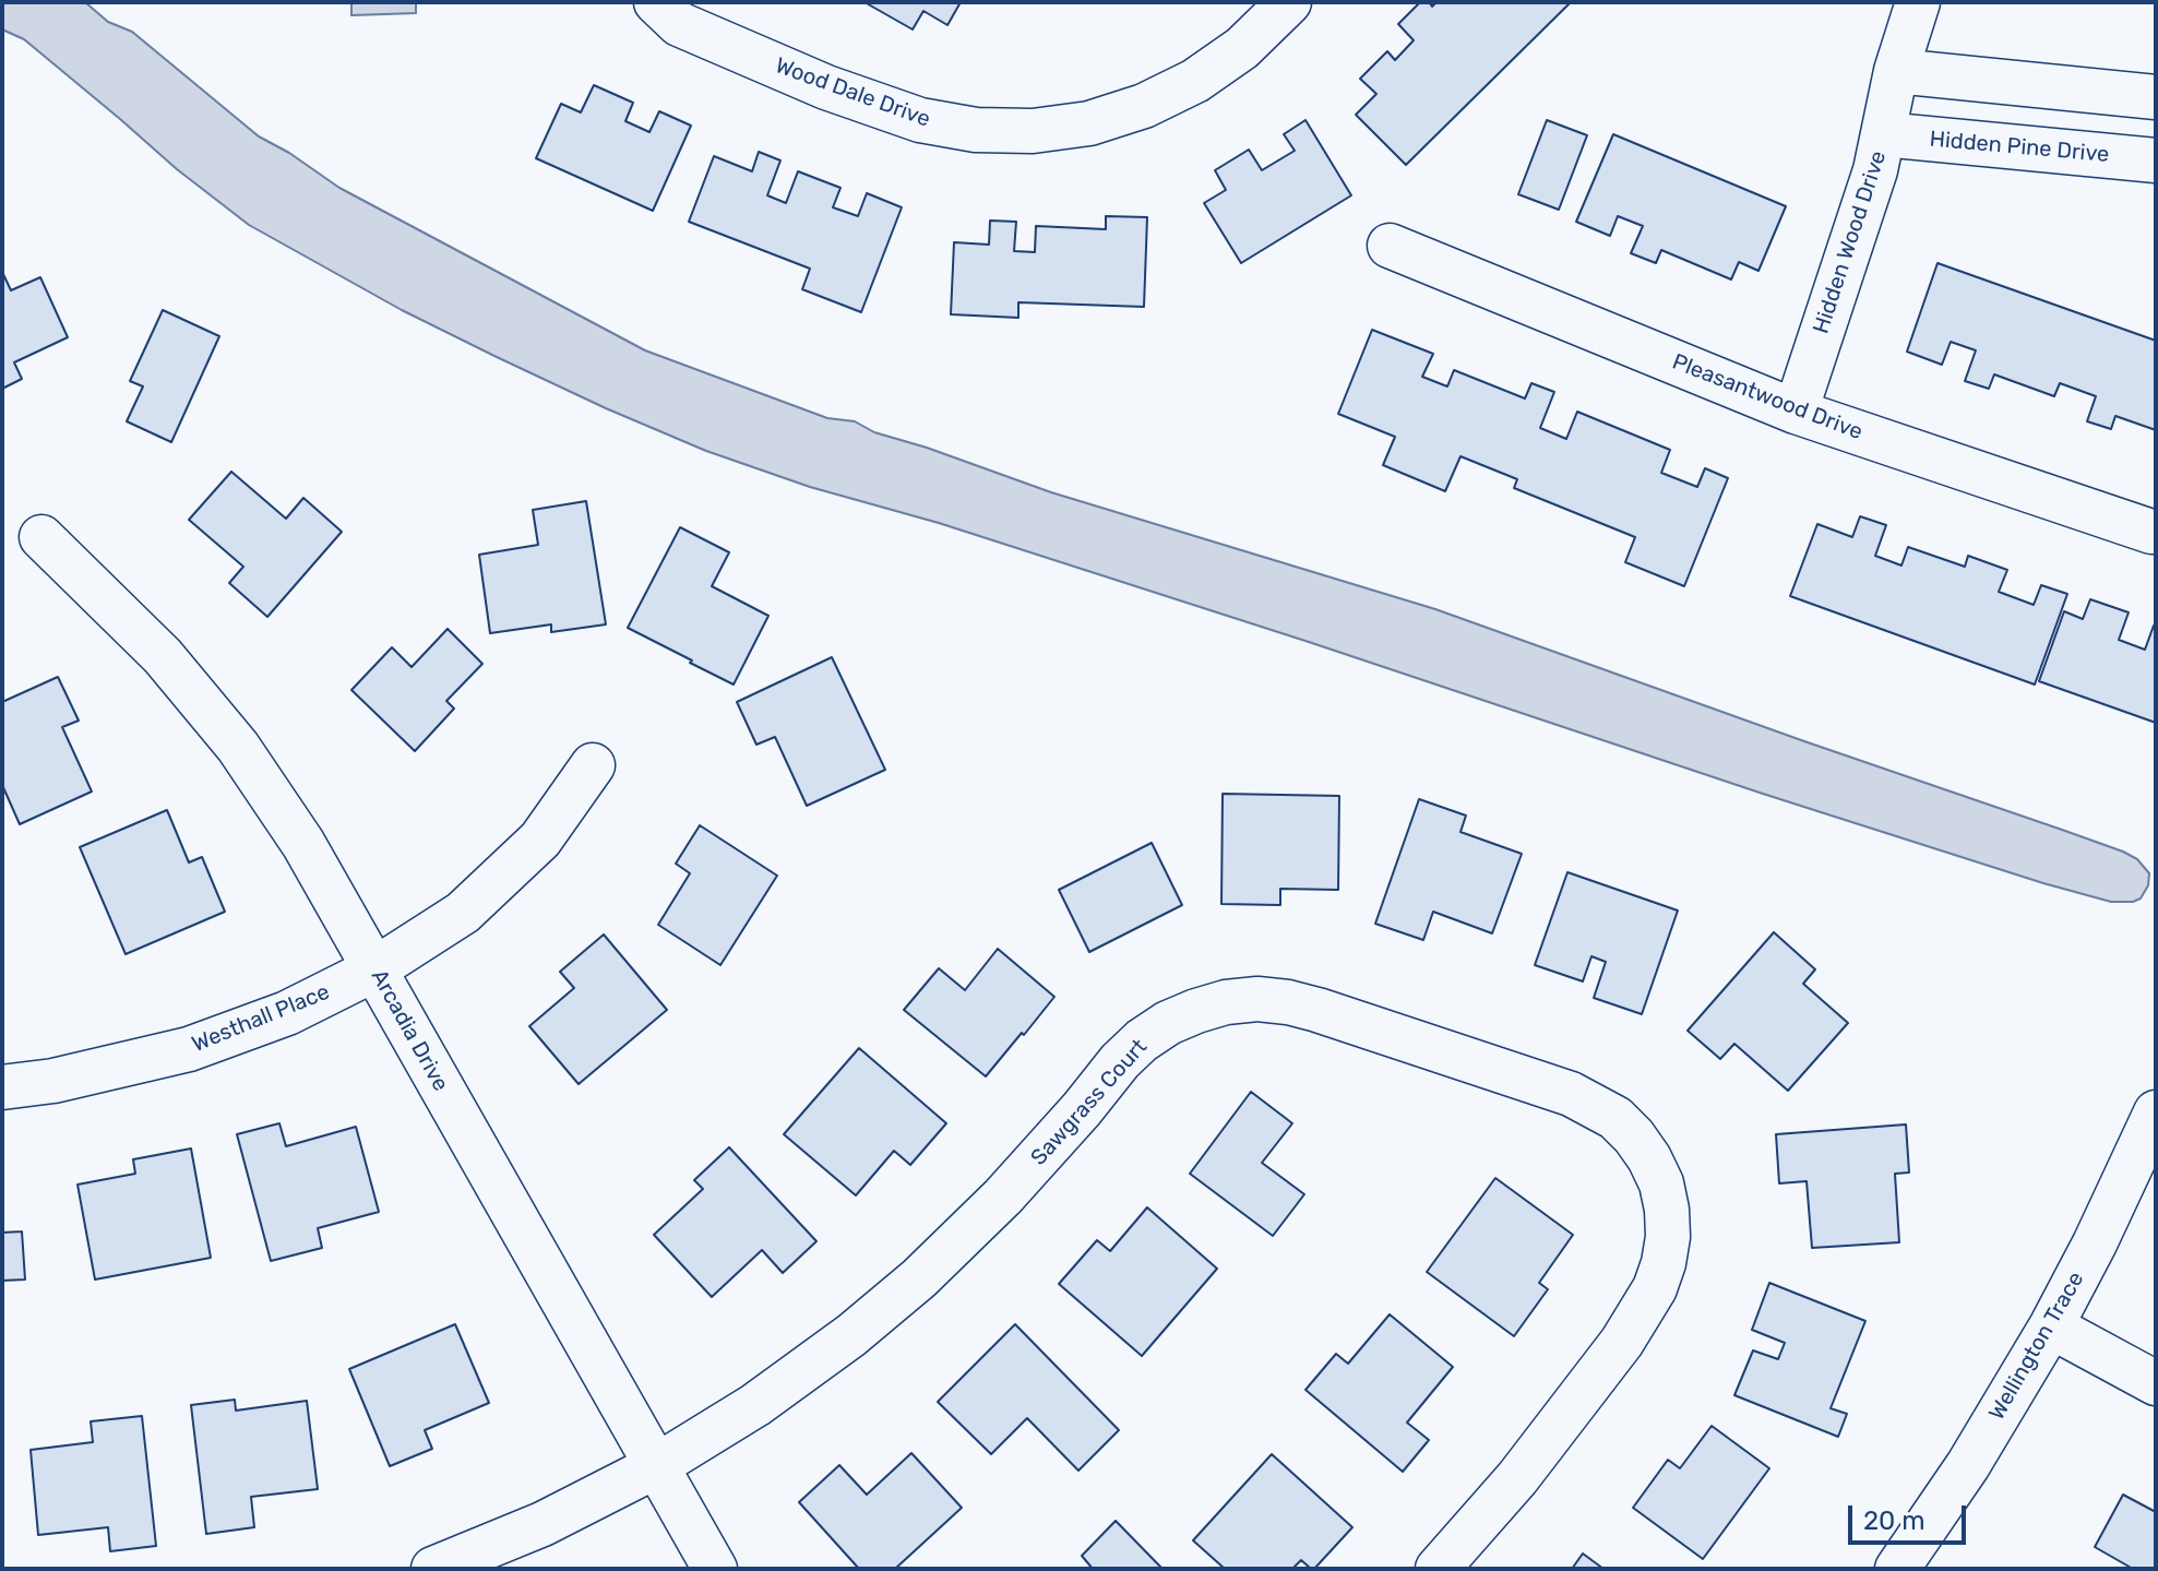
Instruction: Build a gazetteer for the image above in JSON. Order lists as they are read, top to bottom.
{
  "streets": {
    "street": [
      "Wood Dale Drive",
      "Hidden Pine Drive",
      "Hidden Wood Drive",
      "Pleasantwood Drive",
      "Westhall Place",
      "Arcadia Drive",
      "Sawgrass Court",
      "Wellington Trace"
    ]
  },
  "crossings": [
    ["Hidden Pine Drive", "Hidden Wood Drive"],
    ["Hidden Wood Drive", "Pleasantwood Drive"],
    ["Westhall Place", "Arcadia Drive"],
    ["Arcadia Drive", "Sawgrass Court"]
  ],
  "scale_bar": "20 m"
}
